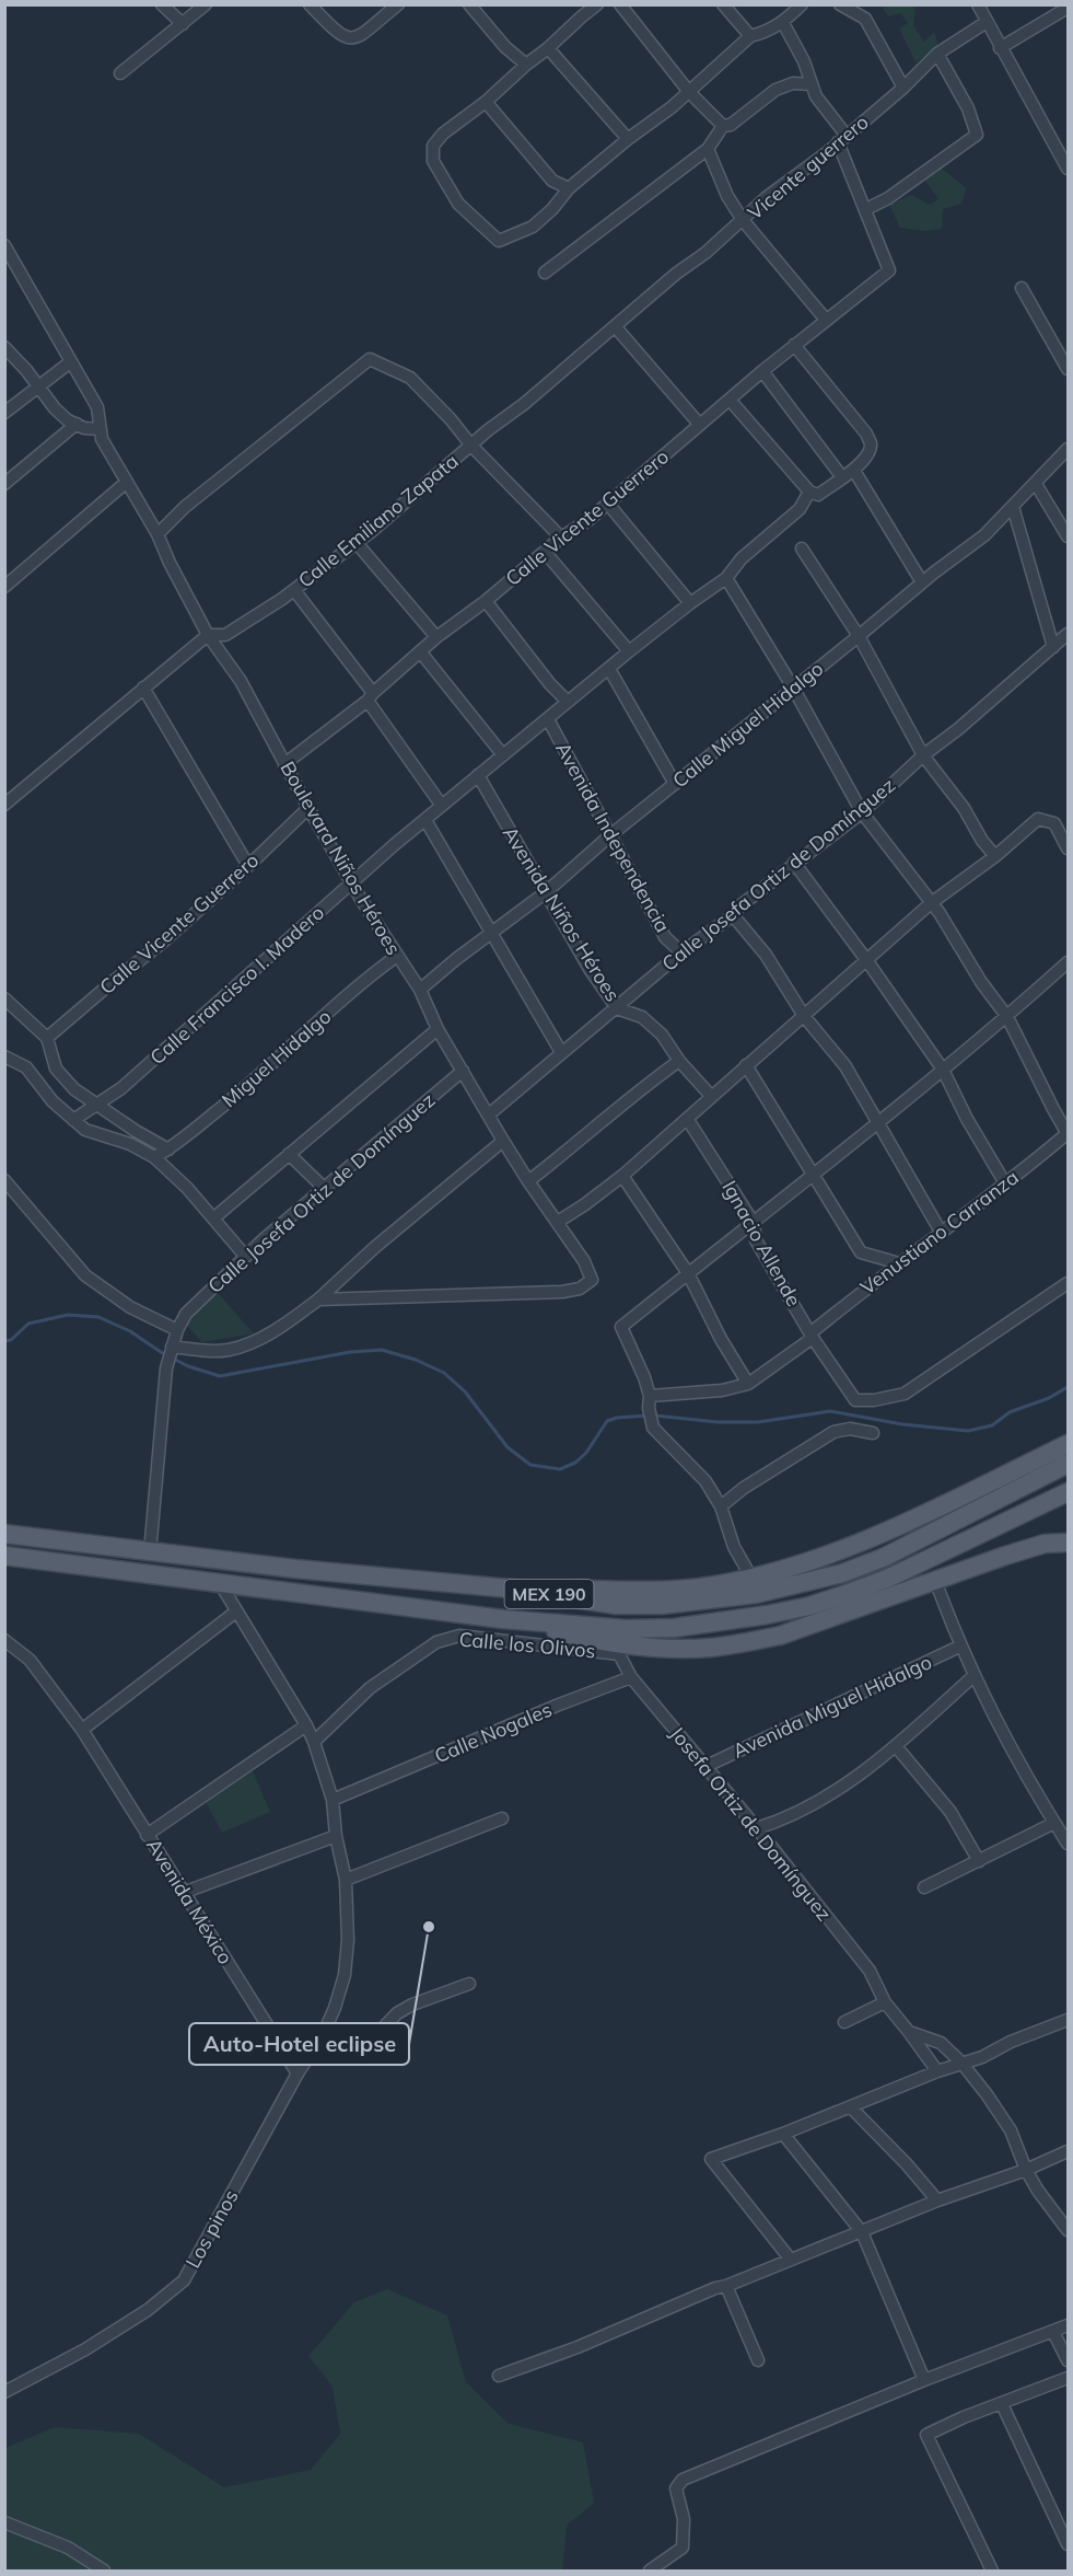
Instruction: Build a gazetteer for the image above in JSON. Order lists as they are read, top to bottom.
{
  "streets": {
    "main road": ["MEX 190"],
    "street": [
      "Vicente guerrero",
      "Calle Vicente Guerrero",
      "Calle Emiliano Zapata",
      "Calle Miguel Hidalgo",
      "Avenida Independencia",
      "Boulevard Niños Héroes",
      "Calle Josefa Ortiz de Domínguez",
      "Avenida Niños Héroes",
      "Calle Francisco I. Madero",
      "Miguel Hidalgo",
      "Venustiano Carranza",
      "Ignacio Allende",
      "Calle los Olivos",
      "Avenida Miguel Hidalgo",
      "Calle Nogales",
      "Josefa Ortiz de Domínguez",
      "Avenida México",
      "Los pinos"
    ]
  },
  "crossings": [
    ["Vicente guerrero", "Calle Vicente Guerrero"],
    ["Vicente guerrero", "Calle Emiliano Zapata"],
    ["Calle Vicente Guerrero", "Boulevard Niños Héroes"],
    ["Calle Emiliano Zapata", "Boulevard Niños Héroes"],
    ["Calle Miguel Hidalgo", "Avenida Independencia"],
    ["Calle Miguel Hidalgo", "Boulevard Niños Héroes"],
    ["Calle Miguel Hidalgo", "Avenida Niños Héroes"],
    ["Avenida Independencia", "Calle Josefa Ortiz de Domínguez"],
    ["Avenida Independencia", "Calle Francisco I. Madero"],
    ["Boulevard Niños Héroes", "Calle Josefa Ortiz de Domínguez"],
    ["Boulevard Niños Héroes", "Calle Francisco I. Madero"],
    ["Boulevard Niños Héroes", "Miguel Hidalgo"],
    ["Calle Josefa Ortiz de Domínguez", "Avenida Niños Héroes"],
    ["Calle Josefa Ortiz de Domínguez", "MEX 190"],
    ["Avenida Niños Héroes", "Calle Francisco I. Madero"],
    ["Venustiano Carranza", "Ignacio Allende"],
    ["MEX 190", "Los pinos"],
    ["Calle los Olivos", "Los pinos"],
    ["Avenida Miguel Hidalgo", "Josefa Ortiz de Domínguez"],
    ["Calle Nogales", "Josefa Ortiz de Domínguez"],
    ["Calle Nogales", "Los pinos"],
    ["Avenida México", "Los pinos"]
  ],
  "places": ["Auto-Hotel eclipse"]
}
